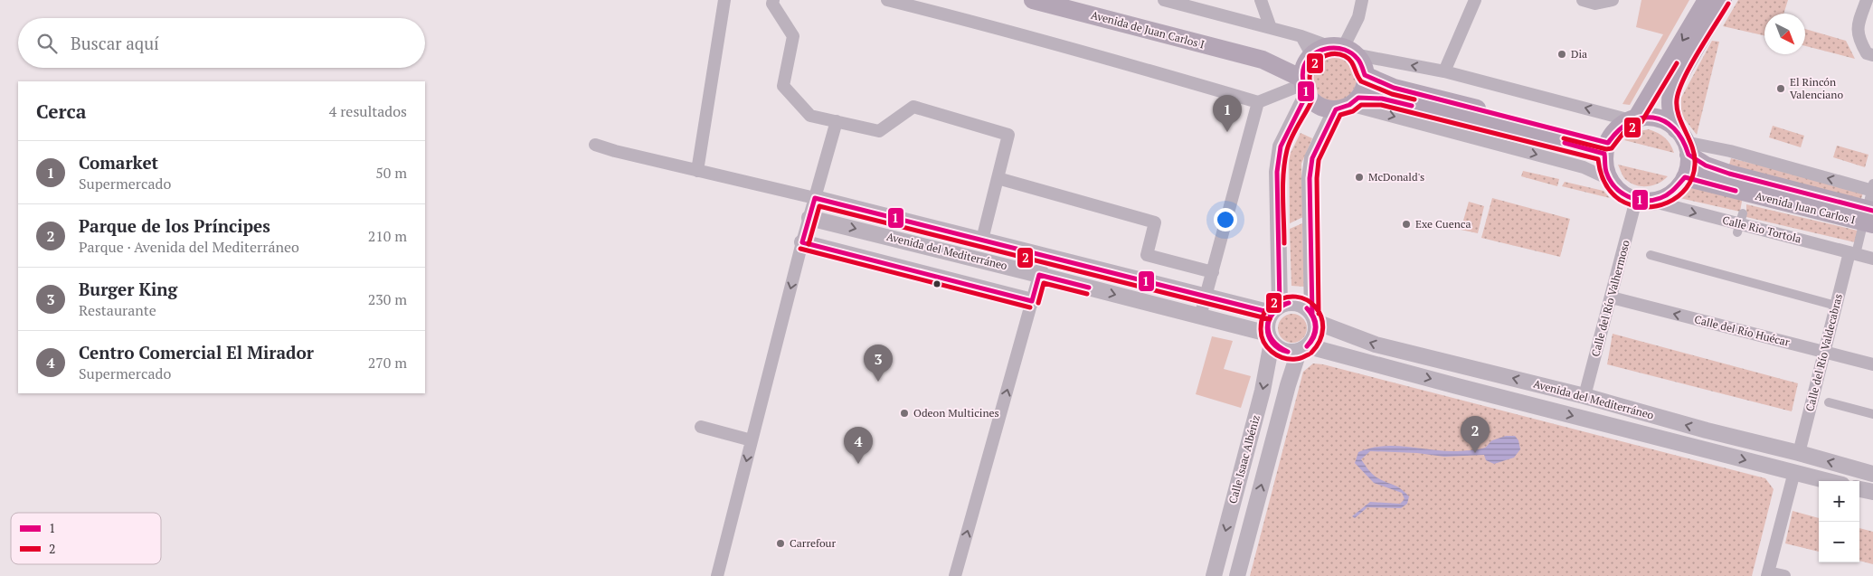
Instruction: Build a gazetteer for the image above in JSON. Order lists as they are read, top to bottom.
{
  "streets": {
    "main road": ["Avenida de Juan Carlos I", "Avenida Juan Carlos I"],
    "street": [
      "Calle Rio Tortola",
      "Avenida del Mediterráneo",
      "Calle del Río Valhermoso",
      "Calle del Río Huécar",
      "Calle del Río Valdecabras",
      "Calle Isaac Albéniz"
    ]
  },
  "crossings": [
    ["Avenida Juan Carlos I", "Calle Rio Tortola"],
    ["Avenida Juan Carlos I", "Calle del Río Valhermoso"],
    ["Calle Rio Tortola", "Calle del Río Valhermoso"],
    ["Calle Rio Tortola", "Calle del Río Valdecabras"],
    ["Avenida del Mediterráneo", "Calle del Río Valhermoso"],
    ["Avenida del Mediterráneo", "Calle del Río Valdecabras"],
    ["Avenida del Mediterráneo", "Calle Isaac Albéniz"],
    ["Calle del Río Valhermoso", "Calle del Río Huécar"],
    ["Calle del Río Huécar", "Calle del Río Valdecabras"]
  ],
  "places": [
    "Dia",
    "El Rincón Valenciano",
    "McDonald's",
    "Exe Cuenca",
    "Odeon Multicines",
    "Carrefour"
  ],
  "lines": ["transit line 2", "transit line 1"],
  "legend": ["1", "2"],
  "north": "bottom right",
  "page": {
    "search": "Buscar aquí",
    "heading": ["Cerca", "4 resultados"],
    "pins": [
      "1",
      "3",
      "2",
      "4"
    ],
    "list": [
      {
        "mark": "1",
        "name": "Comarket",
        "note": "Supermercado",
        "value": "50 m"
      },
      {
        "mark": "2",
        "name": "Parque de los Príncipes",
        "note": "Parque · Avenida del Mediterráneo",
        "value": "210 m"
      },
      {
        "mark": "3",
        "name": "Burger King",
        "note": "Restaurante",
        "value": "230 m"
      },
      {
        "mark": "4",
        "name": "Centro Comercial El Mirador",
        "note": "Supermercado",
        "value": "270 m"
      }
    ],
    "map_buttons": ["+", "−"]
  }
}
